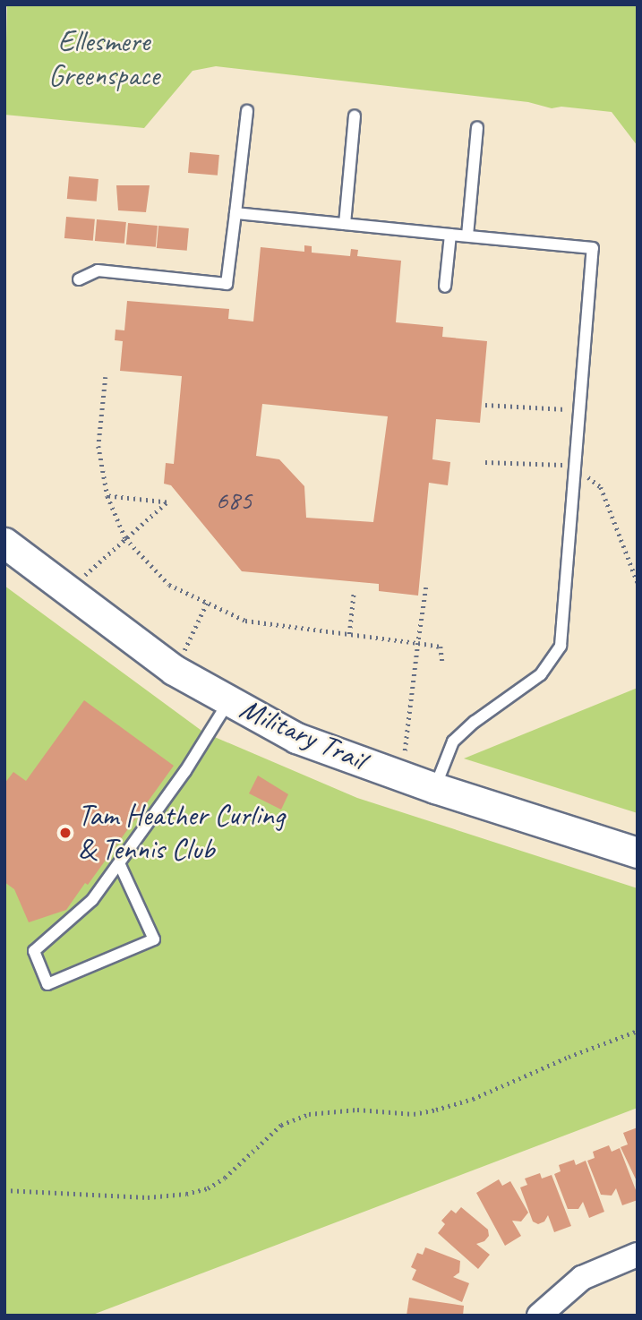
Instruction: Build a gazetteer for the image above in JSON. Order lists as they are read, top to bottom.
{
  "streets": {
    "street": ["Military Trail"]
  },
  "parks": ["Ellesmere Greenspace"],
  "places": ["Tam Heather Curling & Tennis Club"],
  "house_numbers": ["685"]
}
